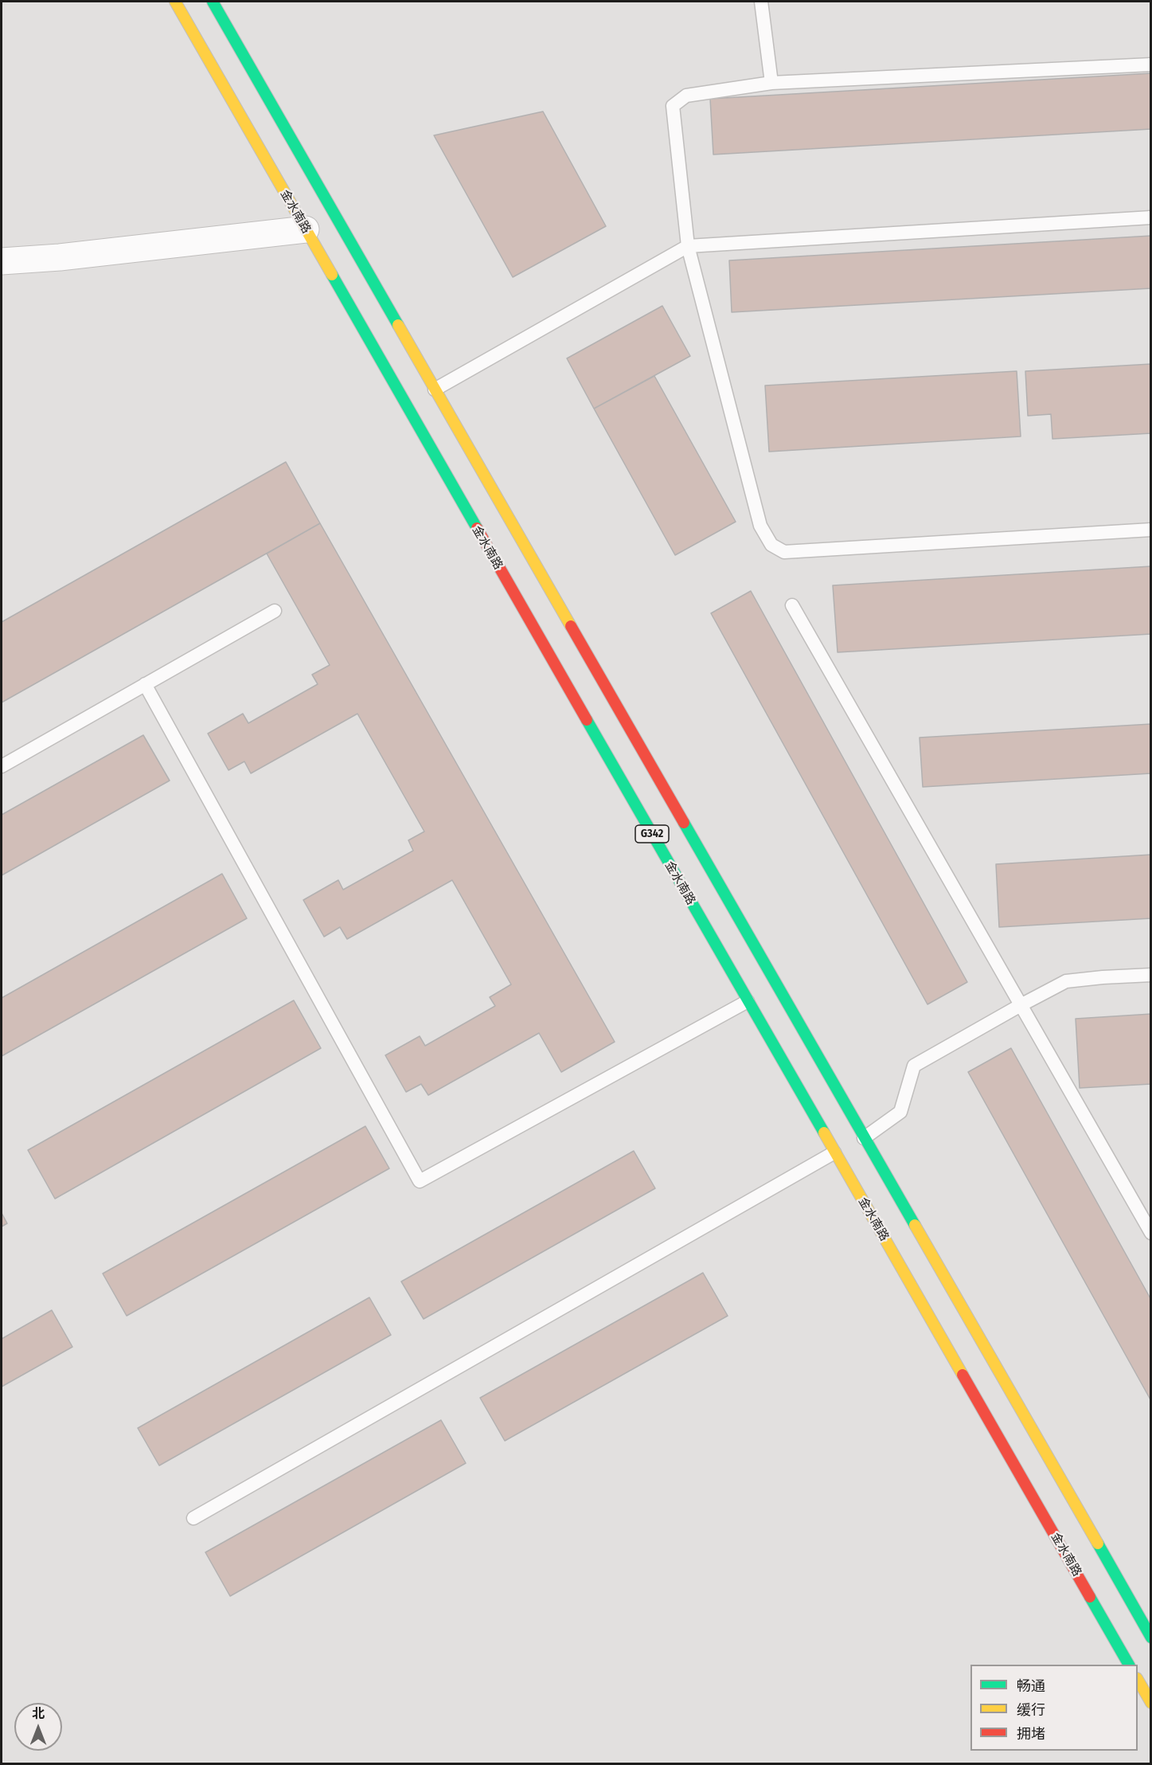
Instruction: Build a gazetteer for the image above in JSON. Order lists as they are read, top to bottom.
{
  "streets": {
    "highway": ["金水南路", "G342"]
  },
  "legend": ["畅通", "缓行", "拥堵"],
  "north": "top"
}
